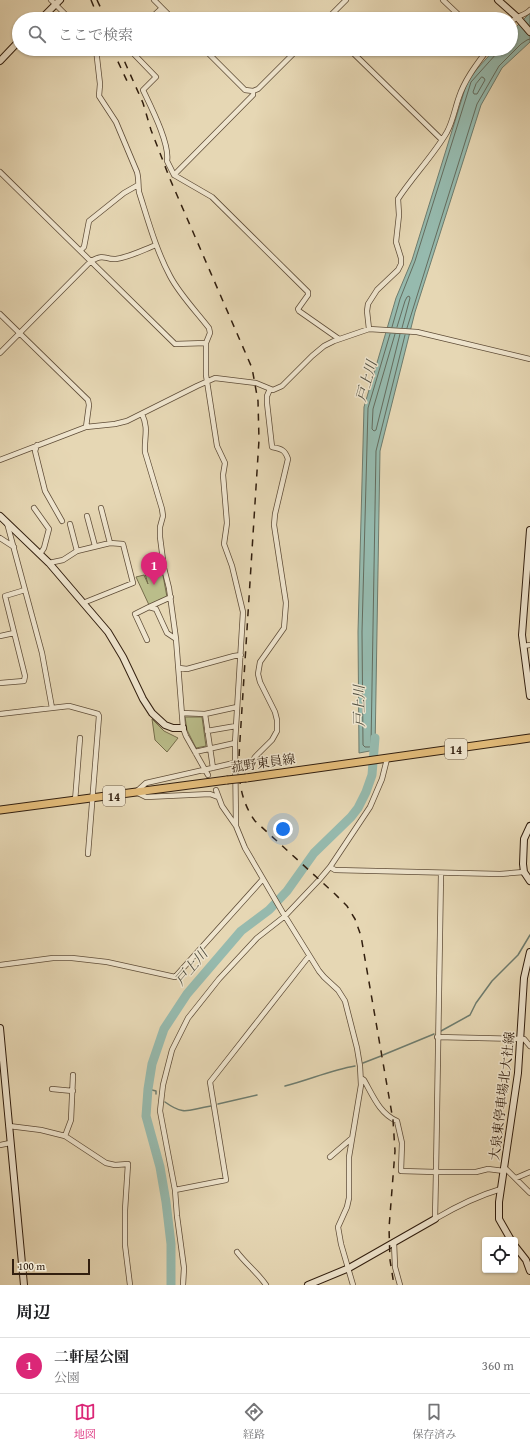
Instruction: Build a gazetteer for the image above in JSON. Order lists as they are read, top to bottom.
{
  "streets": {
    "main road": ["14", "菰野東員線"],
    "street": ["大泉東停車場北大社線"]
  },
  "water": ["戸上川"],
  "scale_bar": "100 m",
  "page": {
    "search": "ここで検索",
    "pins": "1",
    "scale": "100 m",
    "heading": "周辺",
    "list": [
      {
        "mark": "1",
        "name": "二軒屋公園",
        "note": "公園",
        "value": "360 m"
      }
    ],
    "nav": ["地図", "経路", "保存済み"]
  }
}
